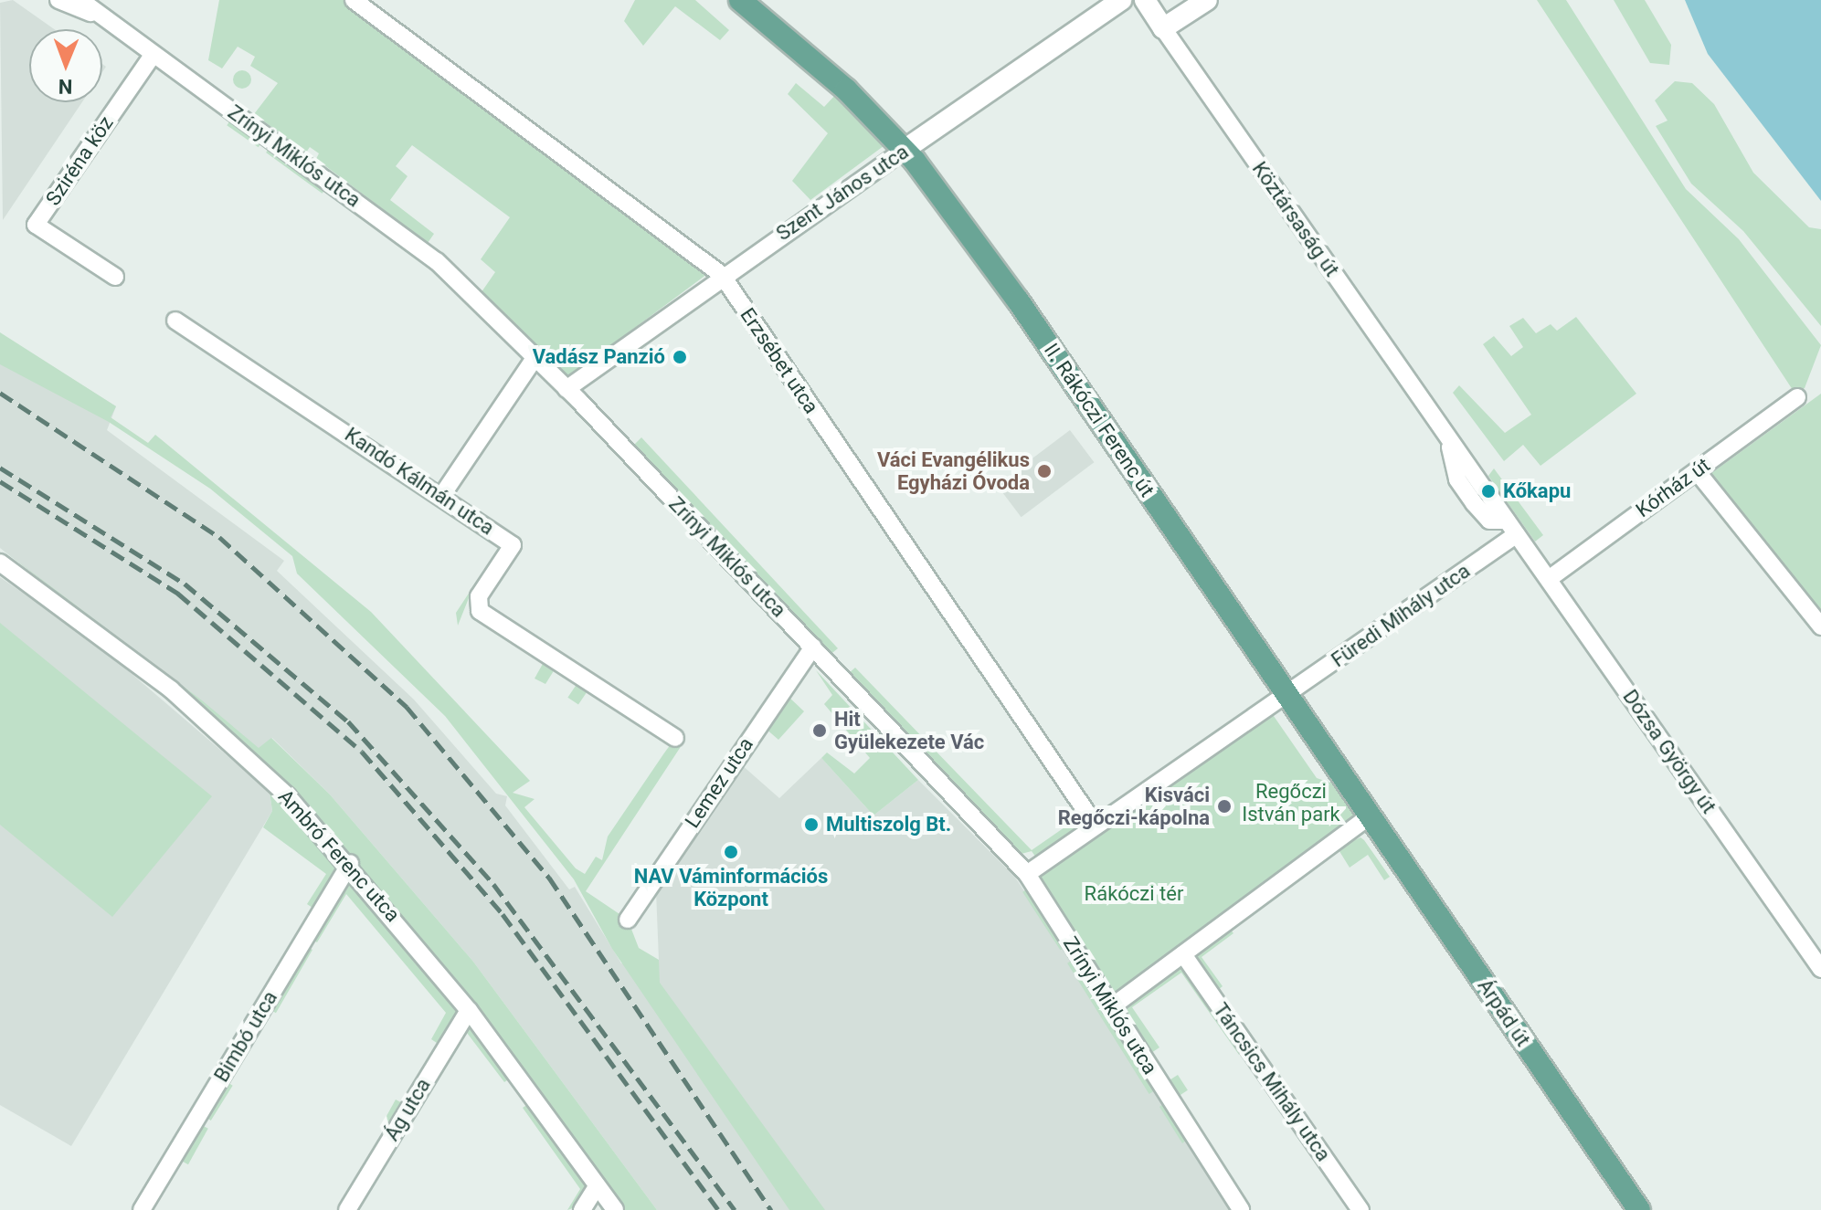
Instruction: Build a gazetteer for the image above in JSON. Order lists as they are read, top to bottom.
{
  "streets": {
    "main road": ["II. Rákóczi Ferenc út", "Árpád út"],
    "street": [
      "Zrínyi Miklós utca",
      "Sziréna köz",
      "Szent János utca",
      "Köztársaság út",
      "Erzsébet utca",
      "Kandó Kálmán utca",
      "Kórház út",
      "Füredi Mihály utca",
      "Dózsa György út",
      "Lemez utca",
      "Ambró Ferenc utca",
      "Bimbó utca",
      "Táncsics Mihály utca",
      "Ág utca"
    ]
  },
  "crossings": [
    ["Zrínyi Miklós utca", "Sziréna köz"],
    ["Zrínyi Miklós utca", "Szent János utca"],
    ["Zrínyi Miklós utca", "Lemez utca"],
    ["Szent János utca", "Erzsébet utca"],
    ["Szent János utca", "II. Rákóczi Ferenc út"],
    ["Köztársaság út", "Füredi Mihály utca"],
    ["Köztársaság út", "Dózsa György út"],
    ["II. Rákóczi Ferenc út", "Füredi Mihály utca"],
    ["Kórház út", "Dózsa György út"],
    ["Füredi Mihály utca", "Dózsa György út"],
    ["Ambró Ferenc utca", "Bimbó utca"],
    ["Ambró Ferenc utca", "Ág utca"]
  ],
  "parks": ["Regőczi István park", "Rákóczi tér"],
  "places": [
    "Vadász Panzió",
    "Váci Evangélikus Egyházi Óvoda",
    "Kőkapu",
    "Hit Gyülekezete Vác",
    "Kisváci Regőczi-kápolna",
    "Multiszolg Bt.",
    "NAV Váminformációs Központ"
  ],
  "north": "bottom"
}
